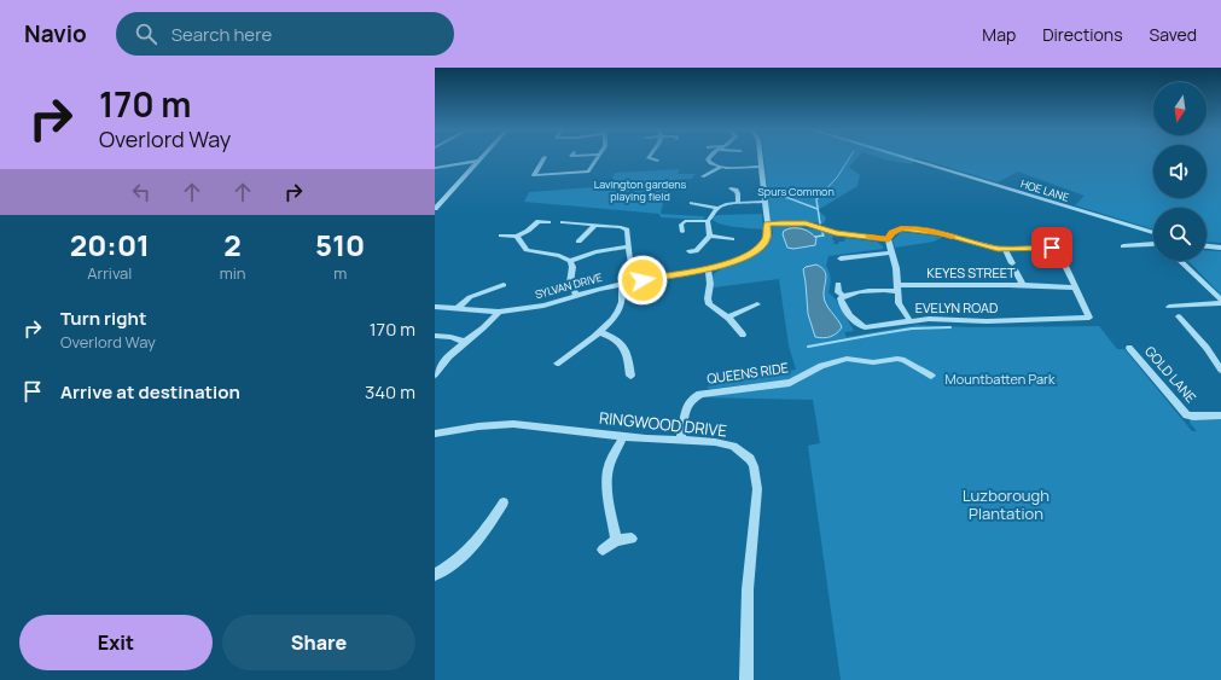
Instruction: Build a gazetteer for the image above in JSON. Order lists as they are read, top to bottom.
{
  "streets": {
    "street": [
      "HOE LANE",
      "KEYES STREET",
      "SYLVAN DRIVE",
      "EVELYN ROAD",
      "QUEENS RIDE",
      "GOLD LANE",
      "RINGWOOD DRIVE"
    ]
  },
  "crossings": [
    ["KEYES STREET", "EVELYN ROAD"],
    ["QUEENS RIDE", "RINGWOOD DRIVE"]
  ],
  "parks": [
    "Lavington gardens playing field",
    "Spurs Common",
    "Mountbatten Park",
    "Luzborough Plantation"
  ],
  "north": "bottom",
  "page": {
    "header": "Navio",
    "search": "Search here",
    "nav": ["Map", "Directions", "Saved"],
    "turn": ["170 m", "Overlord Way"],
    "eta": [
      "20:01",
      "Arrival",
      "2",
      "min",
      "510",
      "m"
    ],
    "list": [
      {
        "name": "Turn right",
        "note": "Overlord Way",
        "value": "170 m"
      },
      {
        "name": "Arrive at destination",
        "value": "340 m"
      }
    ],
    "buttons": ["Exit", "Share"]
  }
}
